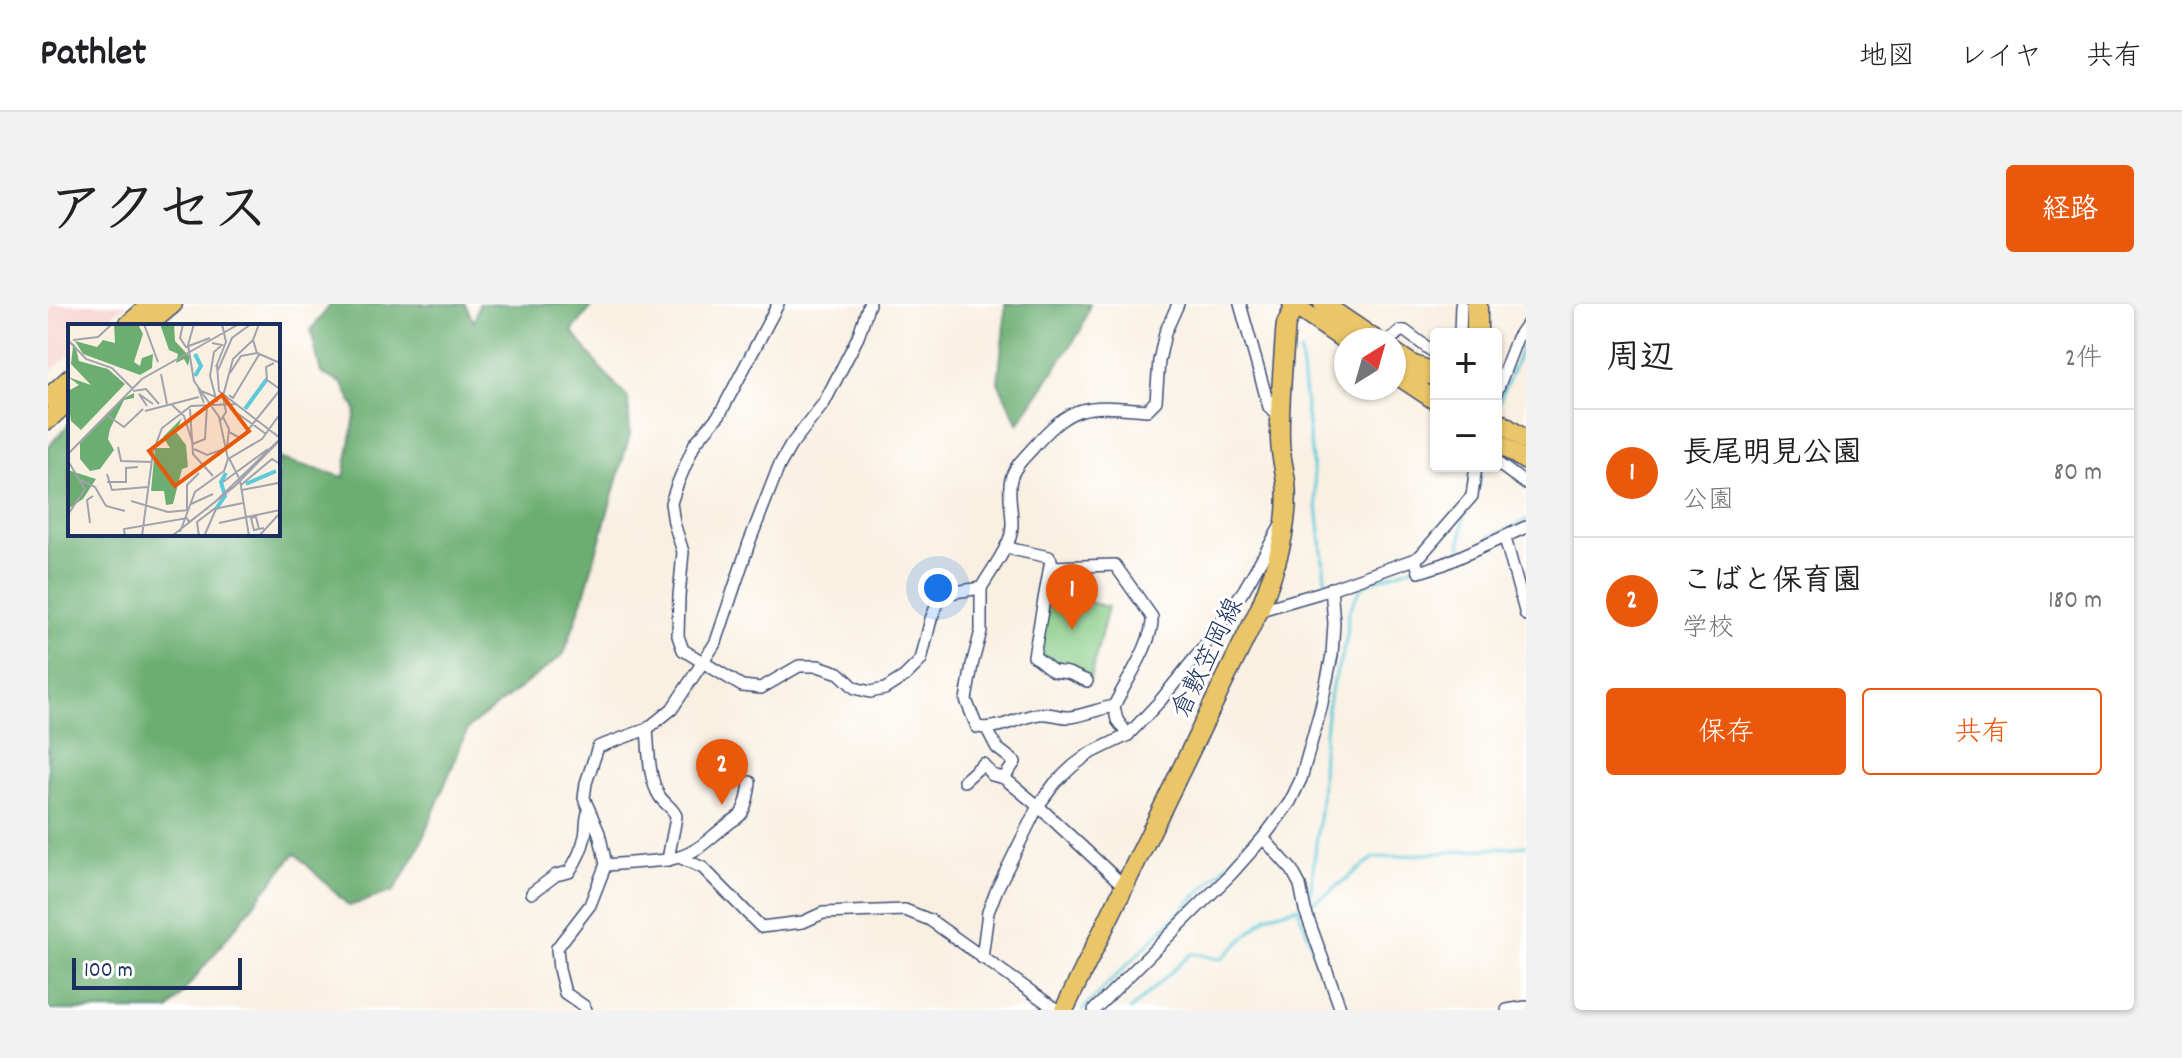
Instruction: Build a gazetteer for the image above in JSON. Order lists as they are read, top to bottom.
{
  "streets": {
    "main road": ["倉敷笠岡線"]
  },
  "scale_bar": "100 m",
  "north": "top right",
  "page": {
    "header": "Pathlet",
    "nav": ["地図", "レイヤ", "共有"],
    "title": "アクセス",
    "buttons": [
      "経路",
      ["保存", "共有"]
    ],
    "heading": ["周辺", "2件"],
    "map_buttons": ["+", "−"],
    "list": [
      {
        "mark": "1",
        "name": "長尾明見公園",
        "note": "公園",
        "value": "80 m"
      },
      {
        "mark": "2",
        "name": "こばと保育園",
        "note": "学校",
        "value": "180 m"
      }
    ],
    "pins": ["1", "2"],
    "scale": "100 m"
  }
}
